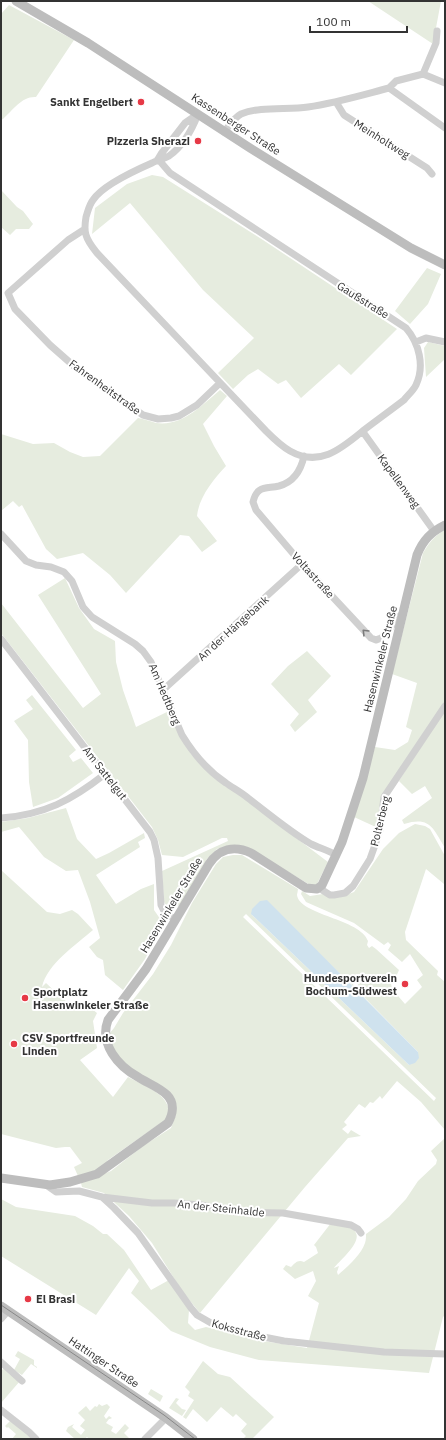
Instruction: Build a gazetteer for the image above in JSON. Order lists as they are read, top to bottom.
{
  "streets": {
    "street": [
      "Kassenberger Straße",
      "Meinholtweg",
      "Gaußstraße",
      "Fahrenheitstraße",
      "Kapellenweg",
      "Voltastraße",
      "An der Hängebank",
      "Hasenwinkeler Straße",
      "Am Hedtberg",
      "Am Sattelgut",
      "Polterberg",
      "An der Steinhalde",
      "Koksstraße",
      "Hattinger Straße"
    ]
  },
  "crossings": [
    ["Gaußstraße", "Fahrenheitstraße"],
    ["Gaußstraße", "Kapellenweg"],
    ["Gaußstraße", "Voltastraße"],
    ["Kapellenweg", "Hasenwinkeler Straße"],
    ["Voltastraße", "An der Hängebank"],
    ["Voltastraße", "Hasenwinkeler Straße"],
    ["An der Hängebank", "Am Hedtberg"],
    ["Hasenwinkeler Straße", "Am Hedtberg"],
    ["Hasenwinkeler Straße", "Am Sattelgut"],
    ["Hasenwinkeler Straße", "Polterberg"],
    ["An der Steinhalde", "Koksstraße"]
  ],
  "places": [
    "Sankt Engelbert",
    "Pizzeria Sherazi",
    "Hundesportverein Bochum-Südwest",
    "Sportplatz Hasenwinkeler Straße",
    "CSV Sportfreunde Linden",
    "El Brasi"
  ],
  "scale_bar": "100 m"
}
